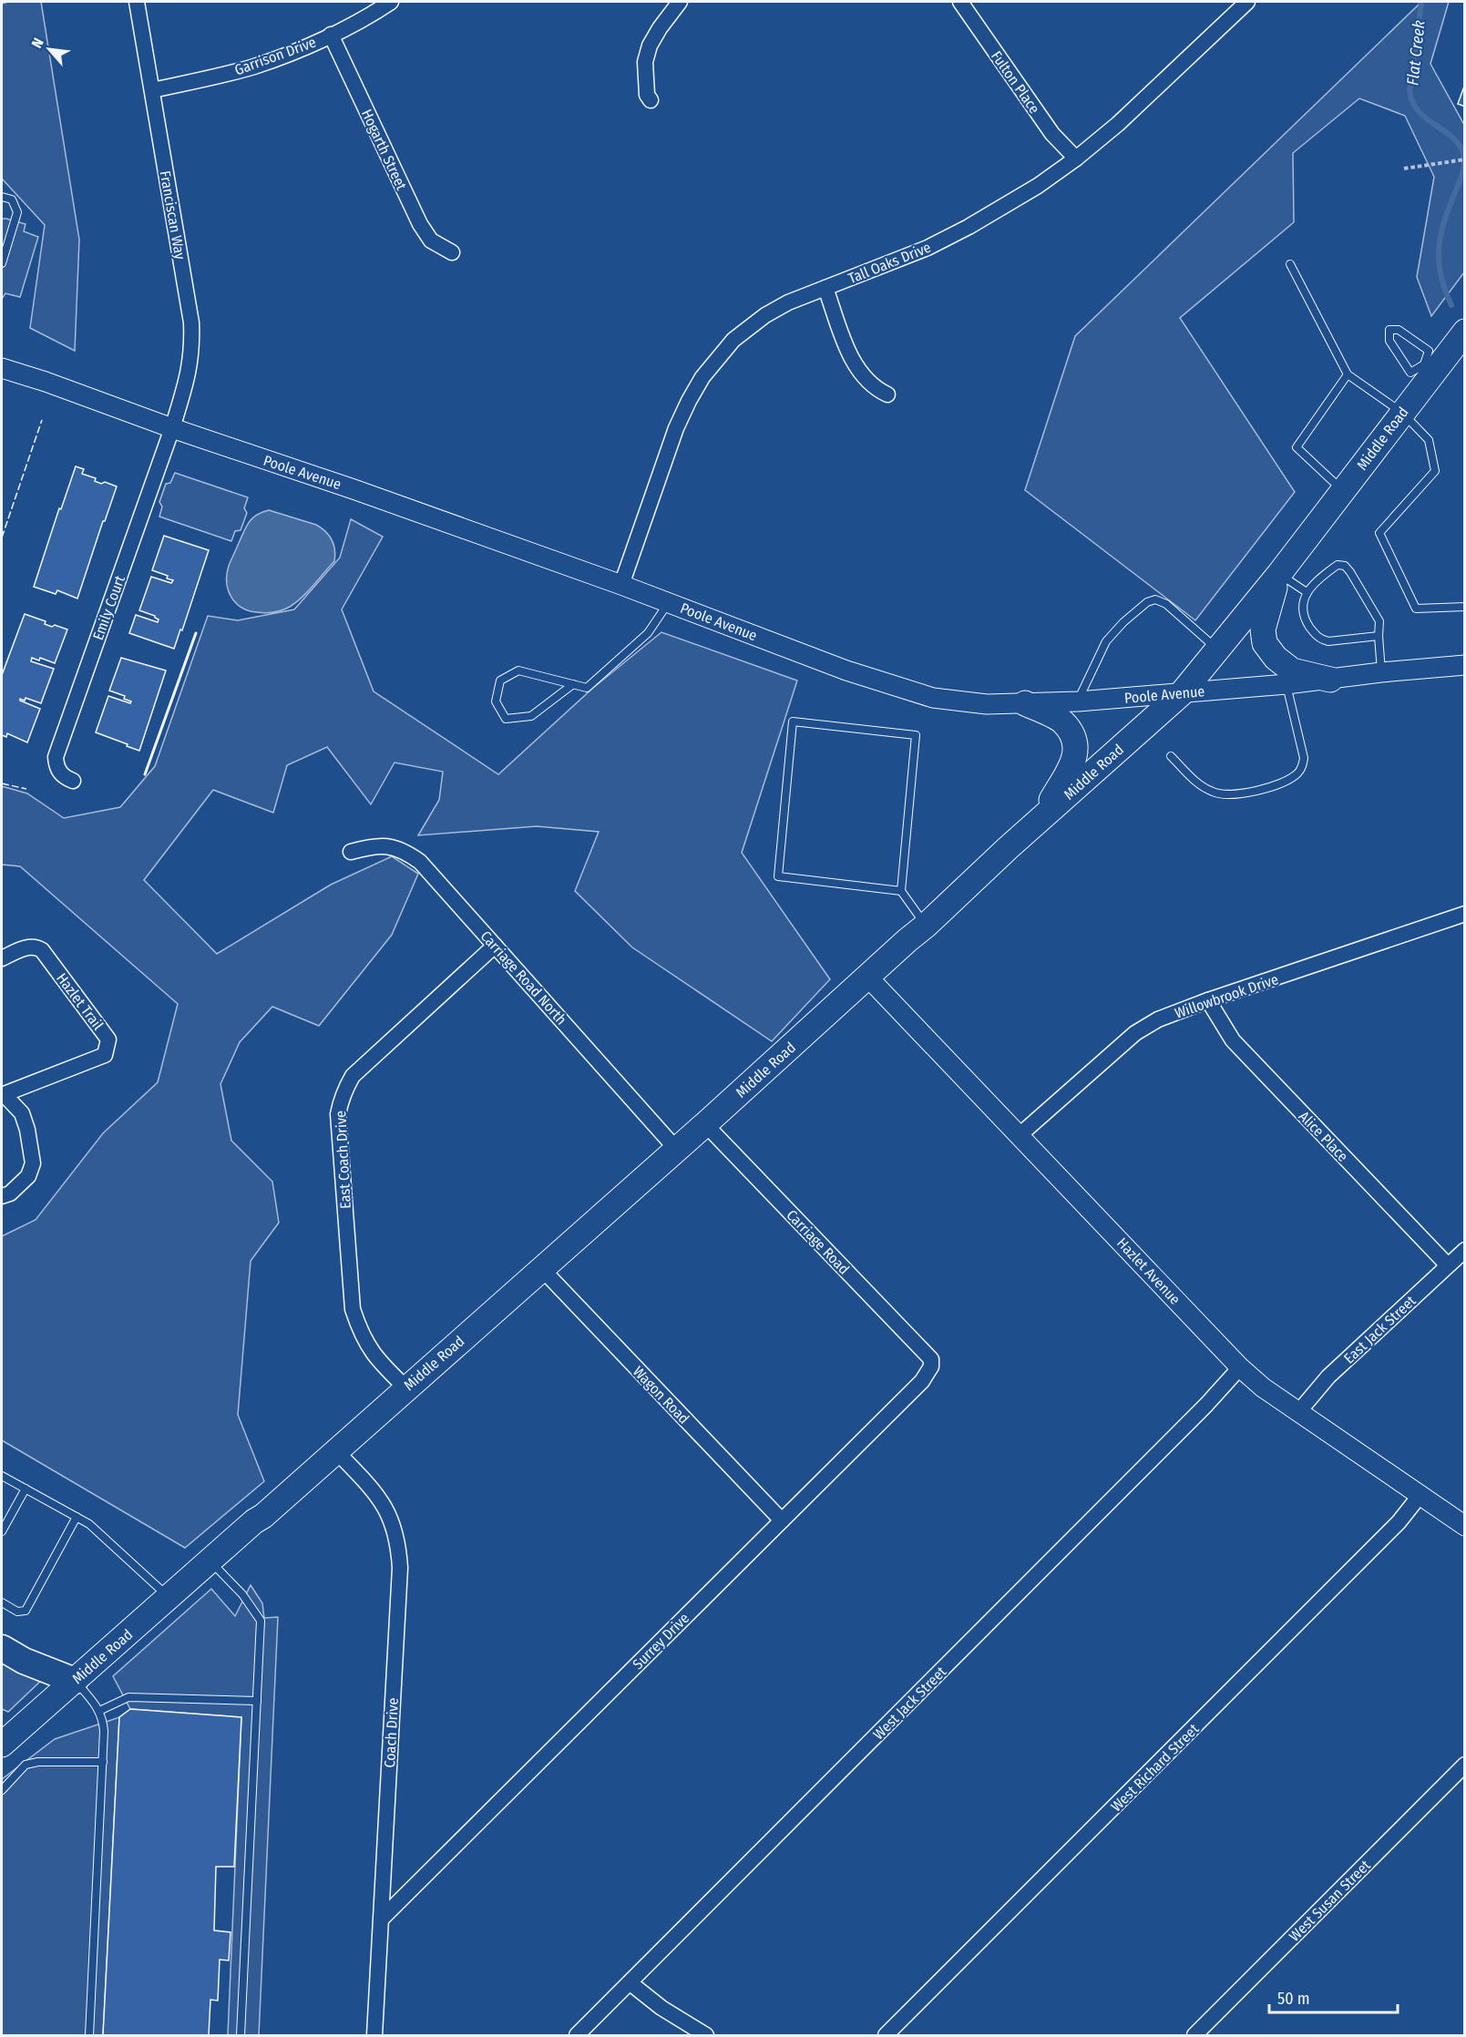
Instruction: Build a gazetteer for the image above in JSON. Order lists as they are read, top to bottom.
{
  "streets": {
    "main road": ["Middle Road"],
    "street": [
      "Garrison Drive",
      "Fulton Place",
      "Hogarth Street",
      "Franciscan Way",
      "Tall Oaks Drive",
      "Poole Avenue",
      "Emily Court",
      "Carriage Road North",
      "Willowbrook Drive",
      "Hazlet Trail",
      "Alice Place",
      "East Coach Drive",
      "Carriage Road",
      "Hazlet Avenue",
      "East Jack Street",
      "Wagon Road",
      "Surrey Drive",
      "West Jack Street",
      "Coach Drive",
      "West Richard Street",
      "West Susan Street"
    ]
  },
  "crossings": [
    ["Garrison Drive", "Hogarth Street"],
    ["Garrison Drive", "Franciscan Way"],
    ["Fulton Place", "Tall Oaks Drive"],
    ["Franciscan Way", "Poole Avenue"],
    ["Franciscan Way", "Emily Court"],
    ["Tall Oaks Drive", "Poole Avenue"],
    ["Middle Road", "Poole Avenue"],
    ["Middle Road", "Carriage Road North"],
    ["Middle Road", "East Coach Drive"],
    ["Middle Road", "Carriage Road"],
    ["Middle Road", "Hazlet Avenue"],
    ["Middle Road", "Wagon Road"],
    ["Middle Road", "Coach Drive"],
    ["Poole Avenue", "Emily Court"],
    ["Carriage Road North", "East Coach Drive"],
    ["Willowbrook Drive", "Alice Place"],
    ["Willowbrook Drive", "Hazlet Avenue"],
    ["Alice Place", "East Jack Street"],
    ["Carriage Road", "Surrey Drive"],
    ["Hazlet Avenue", "East Jack Street"],
    ["Hazlet Avenue", "West Jack Street"],
    ["Hazlet Avenue", "West Richard Street"],
    ["Wagon Road", "Surrey Drive"],
    ["Surrey Drive", "Coach Drive"]
  ],
  "water": ["Flat Creek"],
  "scale_bar": "50 m",
  "north": "top left"
}
